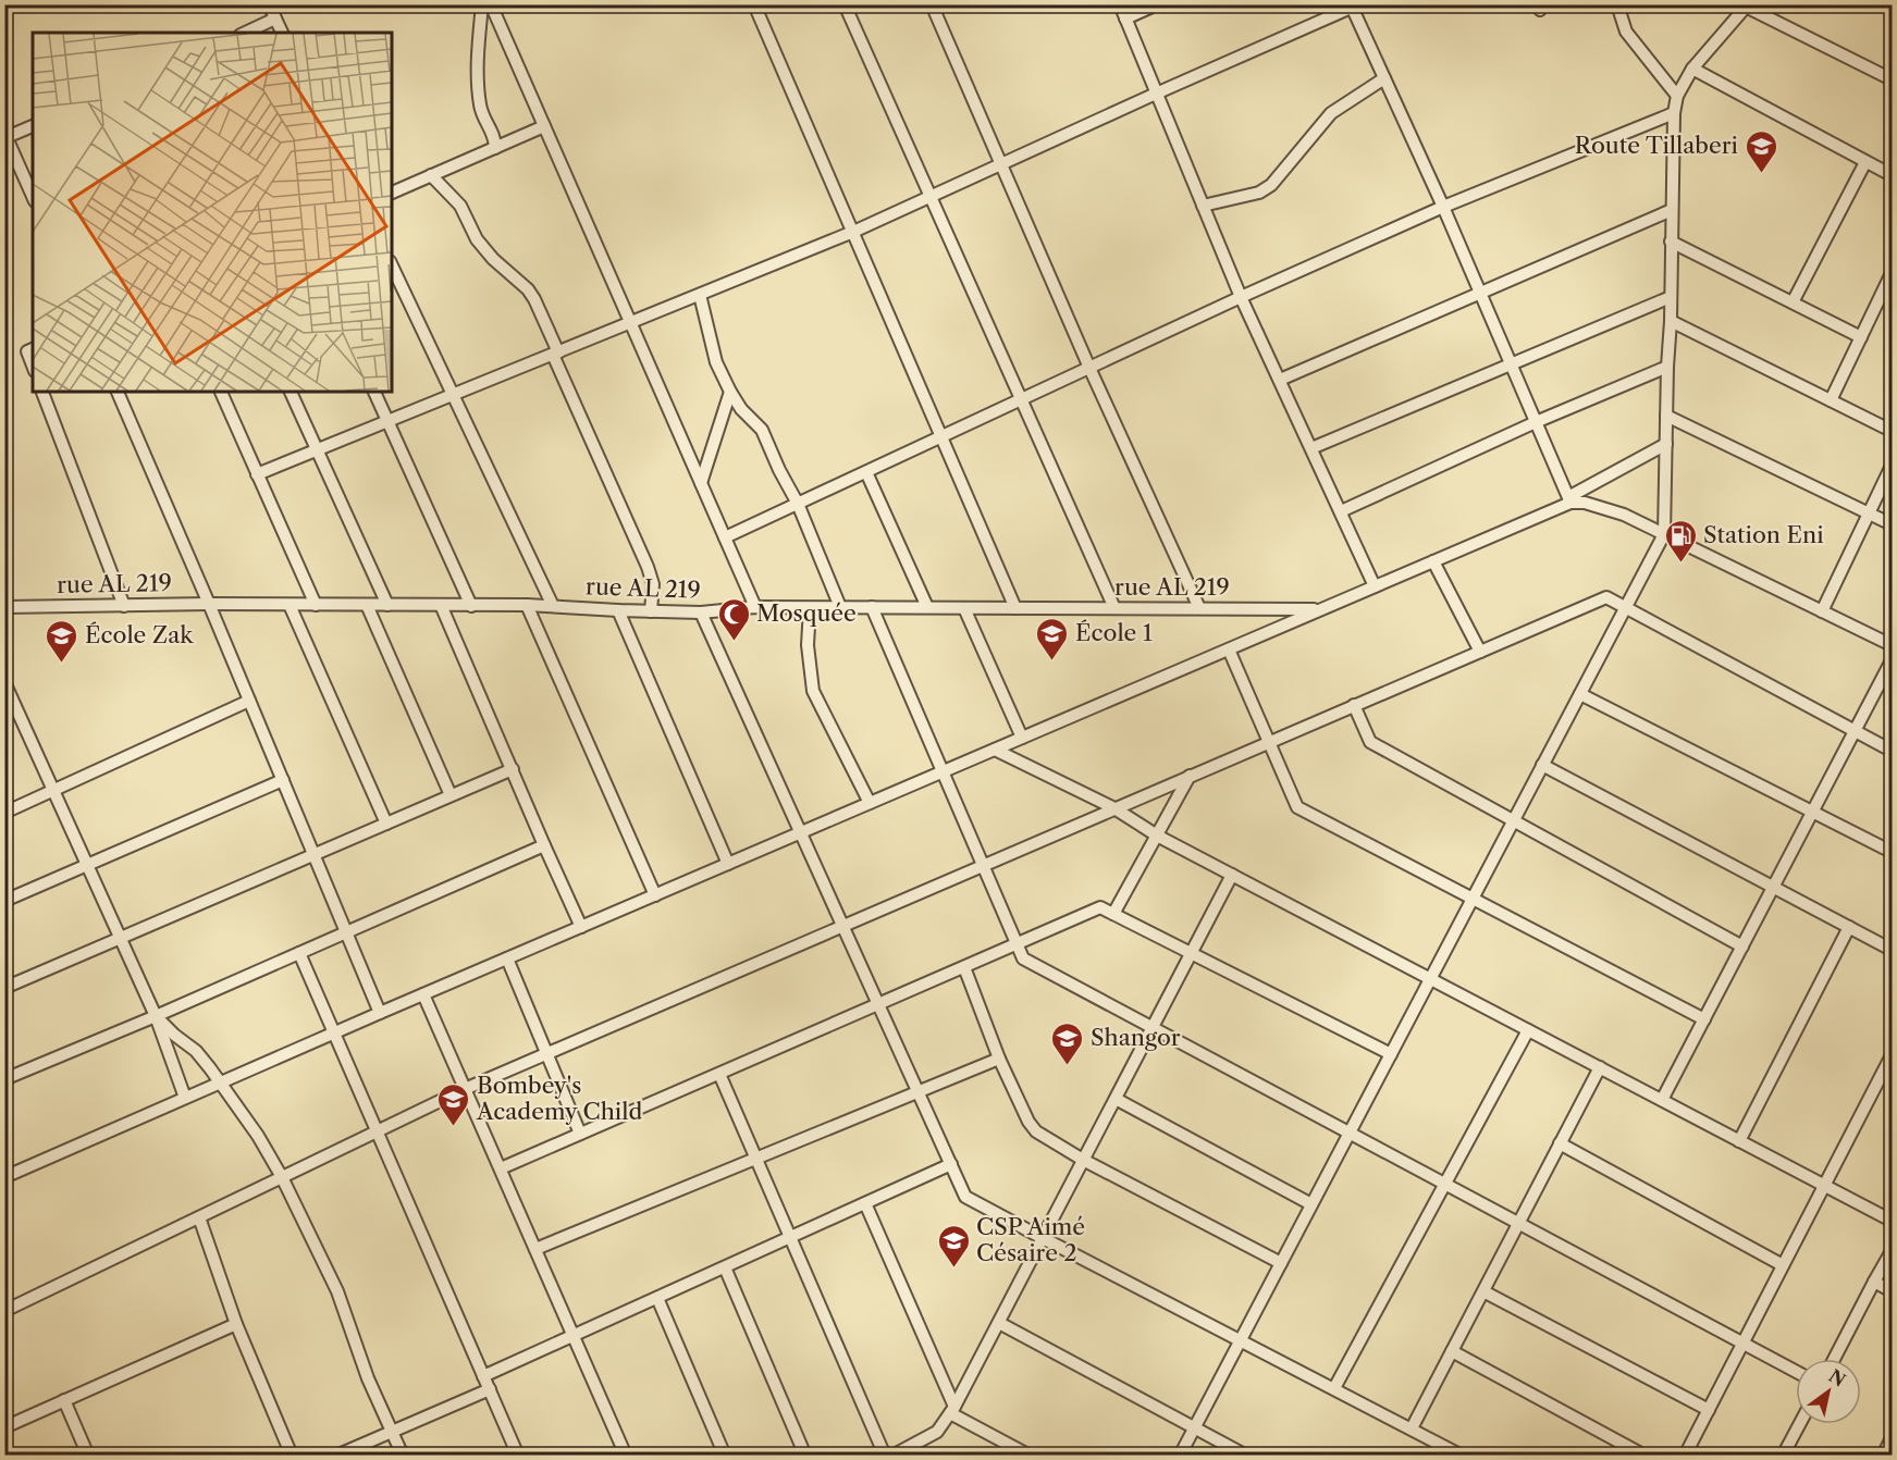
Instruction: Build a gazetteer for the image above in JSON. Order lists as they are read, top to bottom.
{
  "streets": {
    "street": ["rue AL 219"]
  },
  "places": {
    "school or university": [
      "Route Tillaberi",
      "École 1",
      "École Zak",
      "Shangor",
      "Bombey's Academy Child",
      "CSP Aimé Césaire 2"
    ],
    "fuel station": ["Station Eni"],
    "mosque": ["Mosquée"]
  },
  "north": "top right"
}
